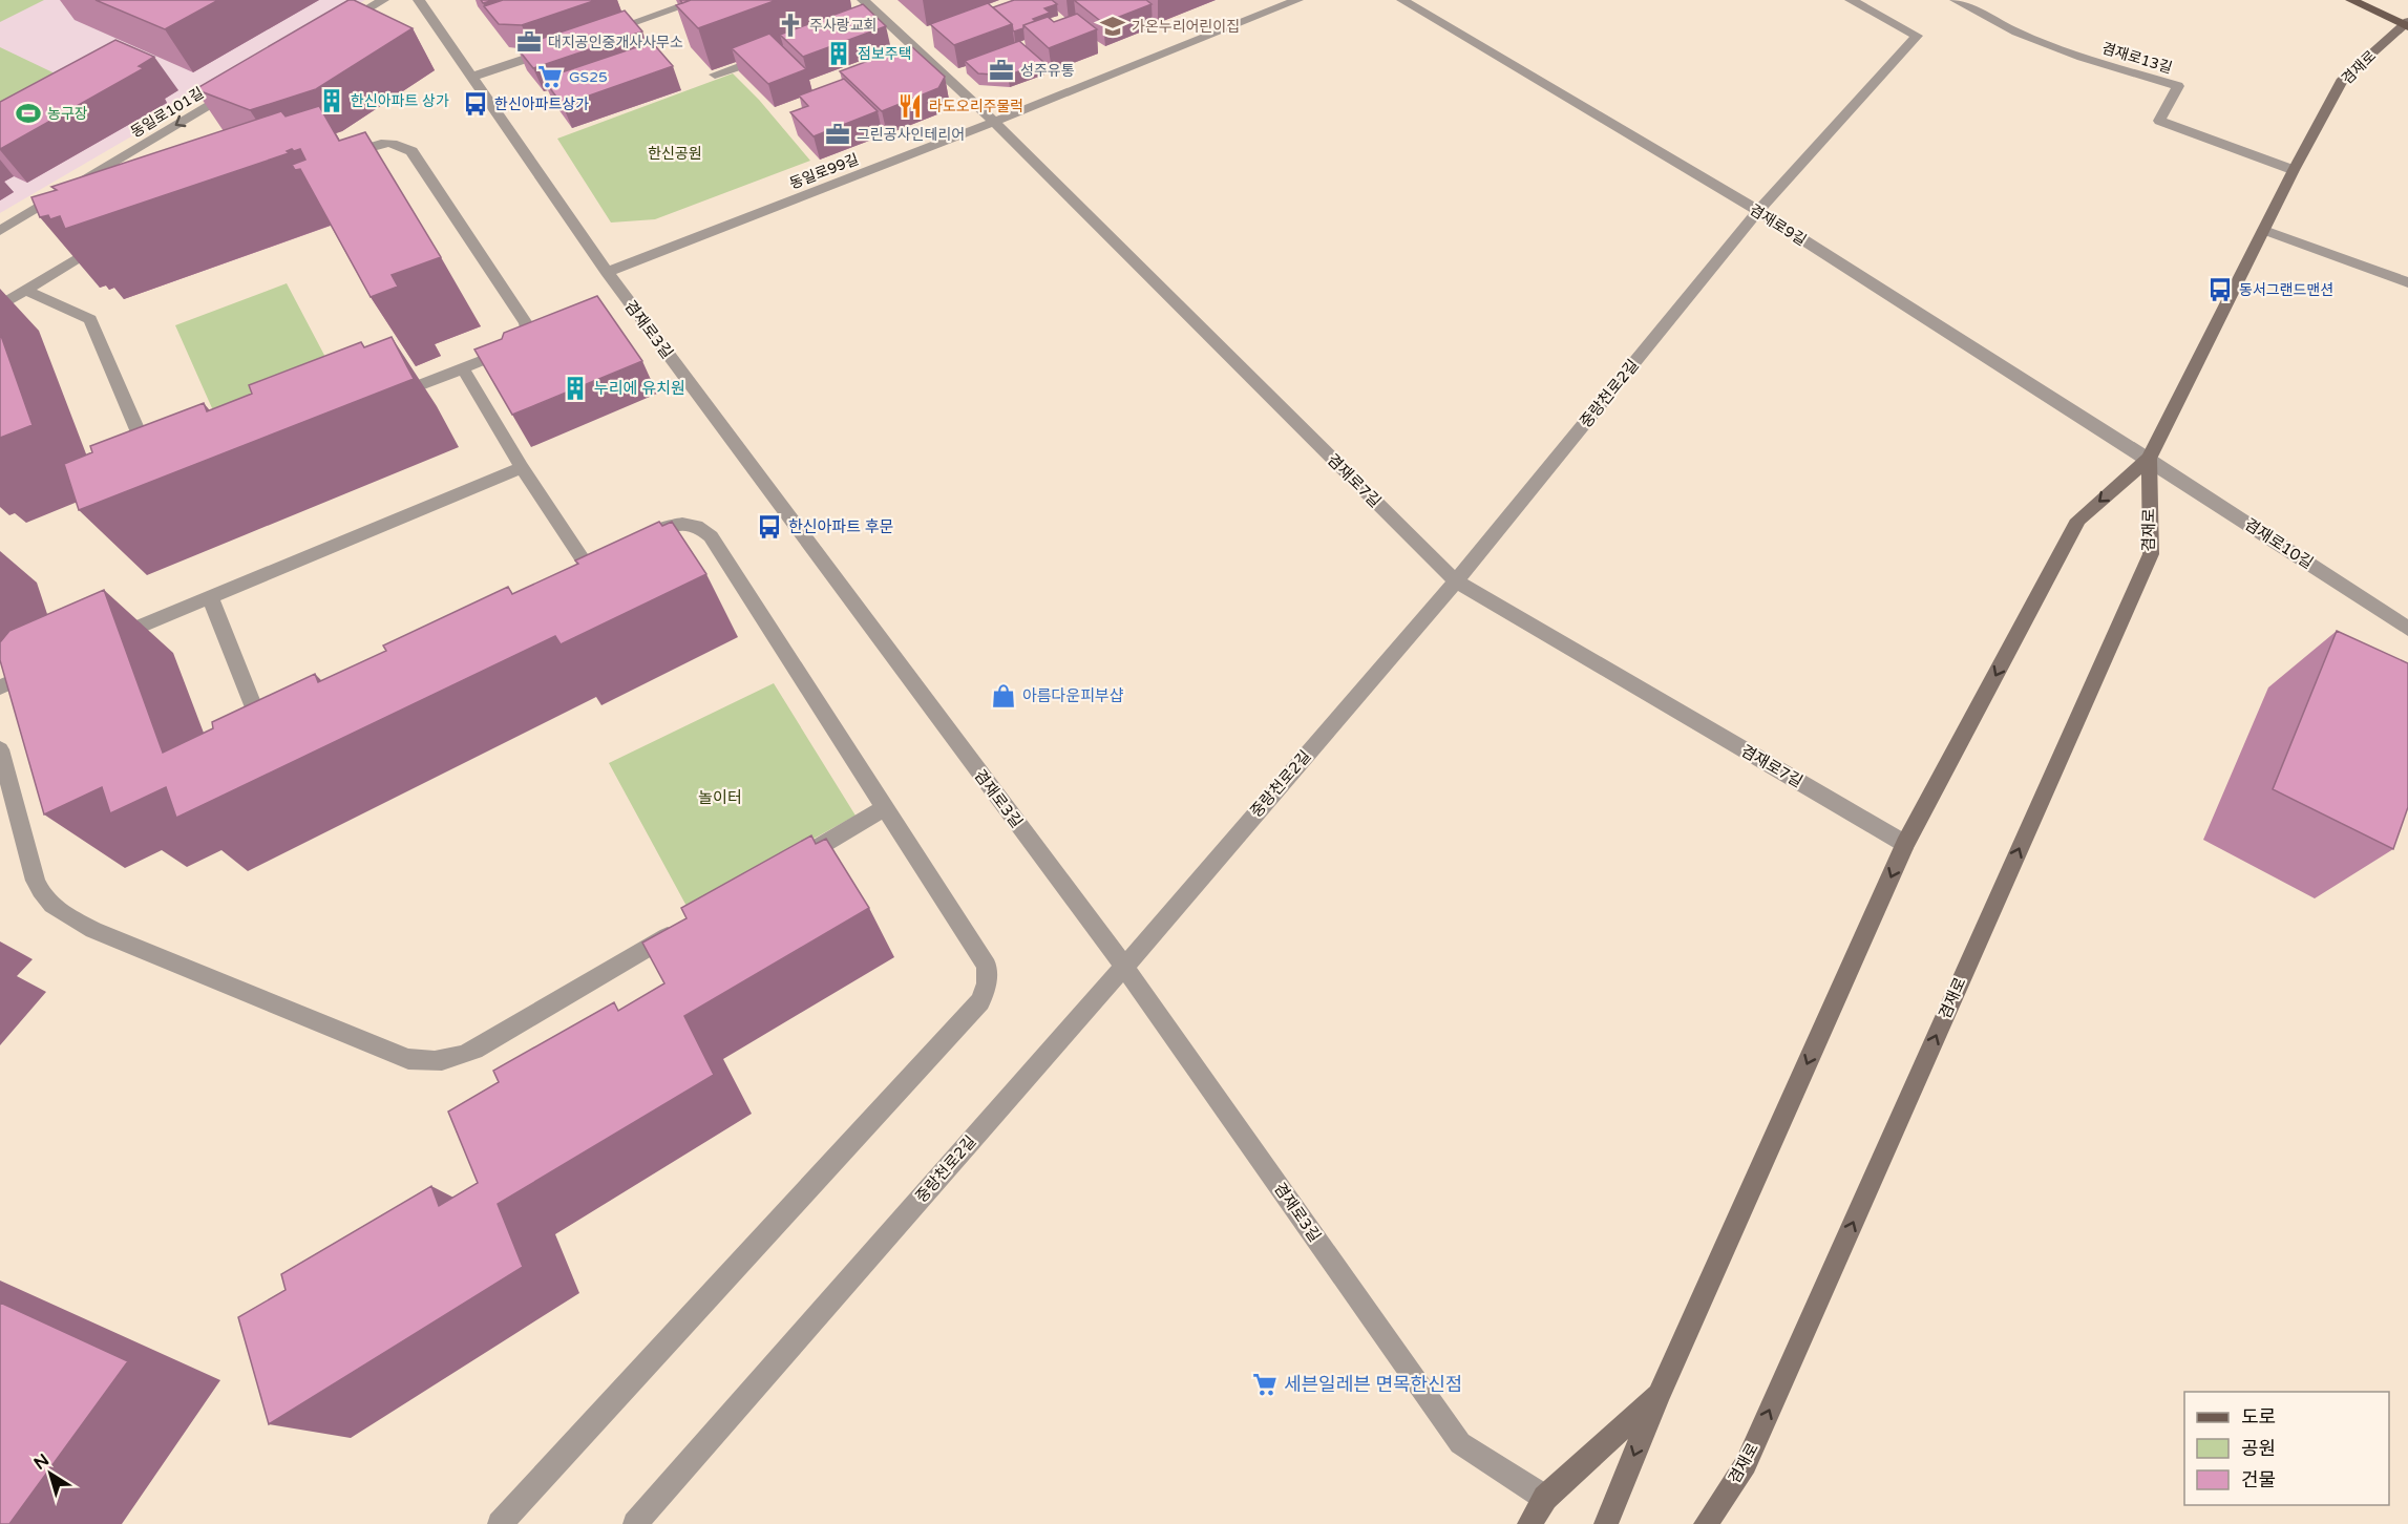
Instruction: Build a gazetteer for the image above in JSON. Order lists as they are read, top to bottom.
{
  "streets": {
    "main road": ["겸재로"],
    "street": [
      "겸재로13길",
      "동일로101길",
      "동일로99길",
      "겸재로9길",
      "겸재로3길",
      "중랑천로2길",
      "겸재로7길",
      "겸재로10길"
    ]
  },
  "crossings": [
    ["겸재로13길", "겸재로"],
    ["겸재로", "겸재로9길"],
    ["겸재로", "겸재로3길"],
    ["겸재로", "겸재로7길"],
    ["겸재로", "겸재로10길"],
    ["동일로99길", "겸재로3길"],
    ["동일로99길", "겸재로7길"],
    ["겸재로9길", "중랑천로2길"],
    ["겸재로9길", "겸재로10길"],
    ["겸재로3길", "중랑천로2길"],
    ["중랑천로2길", "겸재로7길"]
  ],
  "parks": ["한신공원", "놀이터"],
  "places": {
    "church": ["주사랑교회"],
    "school or university": ["가온누리어린이집"],
    "office": ["대지공인중개사사무소", "성주유통", "그린공사인테리어"],
    "building": ["점보주택", "한신아파트 상가", "누리에 유치원"],
    "supermarket": ["GS25", "세븐일레븐 면목한신점"],
    "bus stop": ["한신아파트상가", "동서그랜드맨션", "한신아파트 후문"],
    "restaurant": ["라도오리주물럭"],
    "sports": ["농구장"],
    "shop": ["아름다운피부샵"]
  },
  "legend": ["도로", "공원", "건물"],
  "north": "top left"
}
